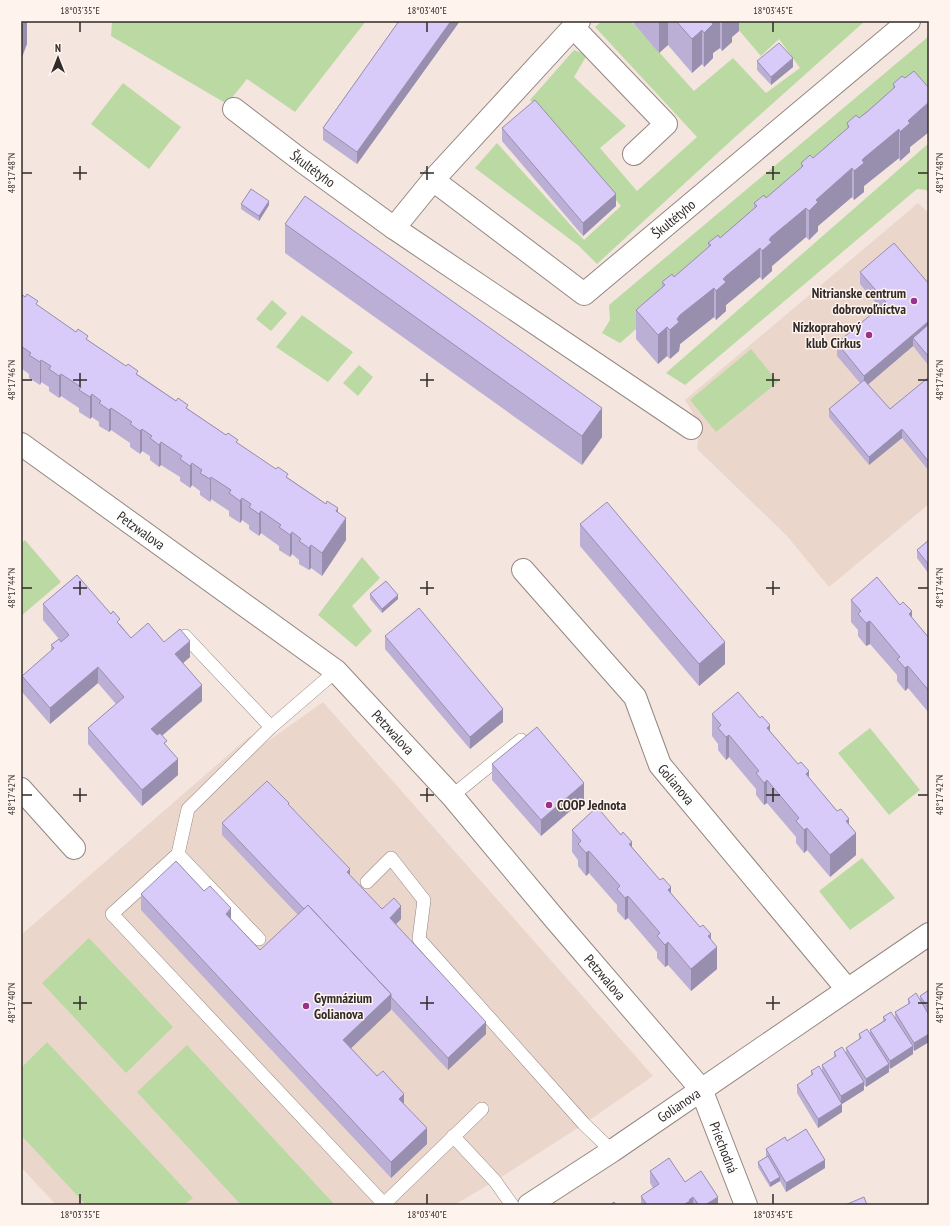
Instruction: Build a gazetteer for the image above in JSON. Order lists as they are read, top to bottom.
{
  "streets": {
    "street": [
      "Škultétyho",
      "Petzwalova",
      "Golianova",
      "Priechodná"
    ]
  },
  "crossings": [
    ["Petzwalova", "Golianova"],
    ["Petzwalova", "Priechodná"],
    ["Golianova", "Priechodná"]
  ],
  "places": [
    "Nitrianske centrum dobrovoľníctva",
    "Nízkoprahový klub Cirkus",
    "COOP Jednota",
    "Gymnázium Golianova"
  ],
  "north": "top",
  "coordinates": [
    "18°03'35\"E",
    "18°03'40\"E",
    "18°03'45\"E",
    "48°17'48\"N",
    "48°17'46\"N",
    "48°17'44\"N",
    "48°17'42\"N",
    "48°17'40\"N"
  ]
}
